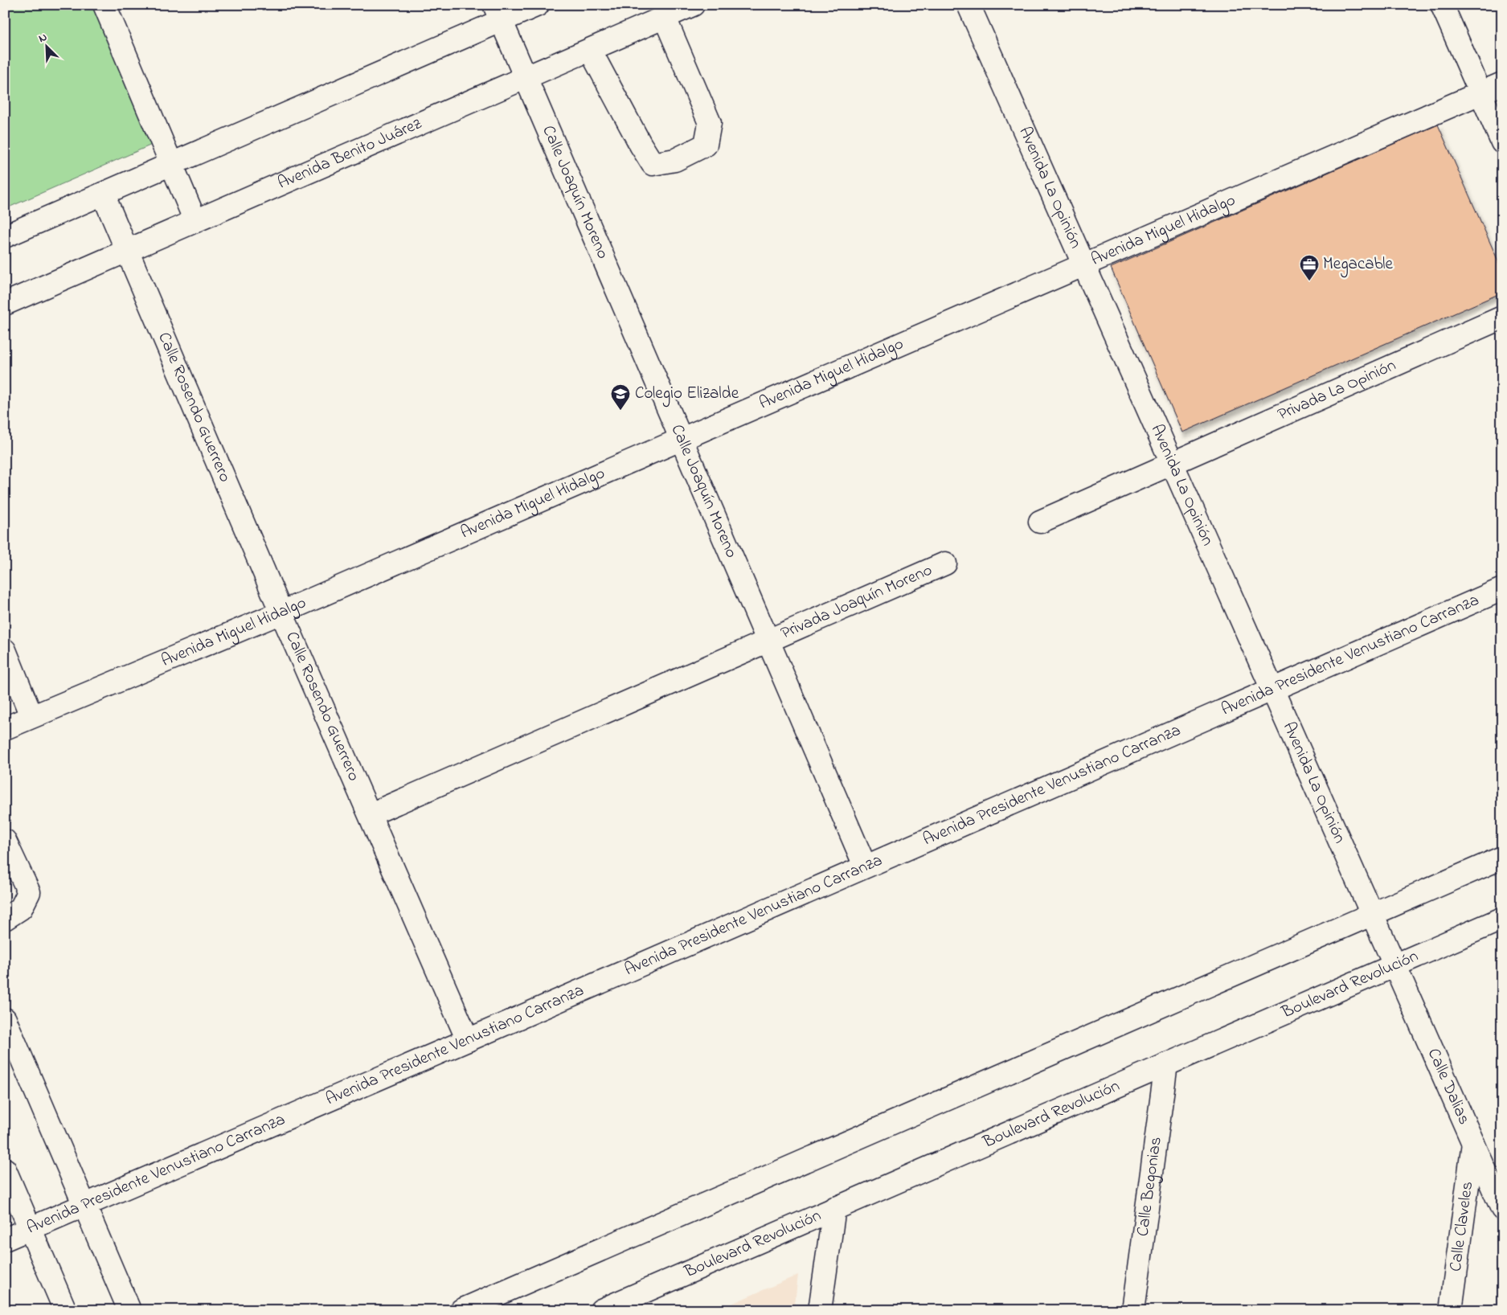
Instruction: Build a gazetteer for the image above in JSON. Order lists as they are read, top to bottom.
{
  "streets": {
    "street": [
      "Avenida Benito Juárez",
      "Avenida La Opinión",
      "Calle Joaquín Moreno",
      "Avenida Miguel Hidalgo",
      "Privada La Opinión",
      "Calle Rosendo Guerrero",
      "Privada Joaquín Moreno",
      "Avenida Presidente Venustiano Carranza",
      "Boulevard Revolución",
      "Calle Dalias",
      "Calle Begonias",
      "Calle Claveles"
    ]
  },
  "crossings": [
    ["Avenida Benito Juárez", "Calle Joaquín Moreno"],
    ["Avenida Benito Juárez", "Calle Rosendo Guerrero"],
    ["Avenida La Opinión", "Avenida Miguel Hidalgo"],
    ["Avenida La Opinión", "Privada La Opinión"],
    ["Avenida La Opinión", "Avenida Presidente Venustiano Carranza"],
    ["Avenida La Opinión", "Boulevard Revolución"],
    ["Avenida La Opinión", "Calle Dalias"],
    ["Calle Joaquín Moreno", "Avenida Miguel Hidalgo"],
    ["Calle Joaquín Moreno", "Privada Joaquín Moreno"],
    ["Calle Joaquín Moreno", "Avenida Presidente Venustiano Carranza"],
    ["Avenida Miguel Hidalgo", "Calle Rosendo Guerrero"],
    ["Calle Rosendo Guerrero", "Privada Joaquín Moreno"],
    ["Calle Rosendo Guerrero", "Avenida Presidente Venustiano Carranza"],
    ["Boulevard Revolución", "Calle Dalias"],
    ["Boulevard Revolución", "Calle Begonias"],
    ["Calle Dalias", "Calle Claveles"]
  ],
  "places": {
    "office": ["Megacable"],
    "school or university": ["Colegio Elizalde"]
  },
  "north": "top left"
}
